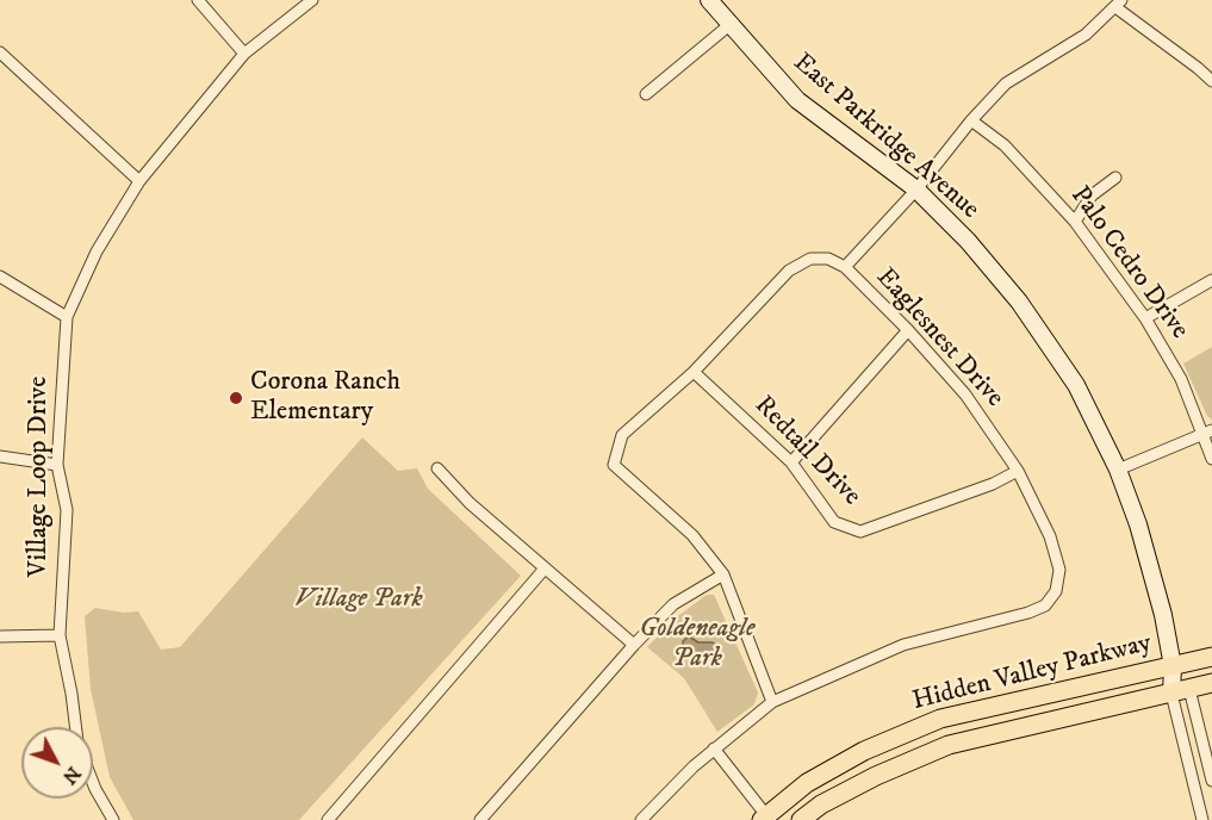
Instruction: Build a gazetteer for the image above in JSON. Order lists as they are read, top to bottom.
{
  "streets": {
    "main road": ["East Parkridge Avenue", "Hidden Valley Parkway"],
    "street": [
      "Palo Cedro Drive",
      "Eaglesnest Drive",
      "Redtail Drive",
      "Village Loop Drive"
    ]
  },
  "crossings": [
    ["East Parkridge Avenue", "Hidden Valley Parkway"],
    ["Eaglesnest Drive", "Redtail Drive"]
  ],
  "parks": ["Village Park", "Goldeneagle Park"],
  "places": ["Corona Ranch Elementary"],
  "north": "bottom right"
}
